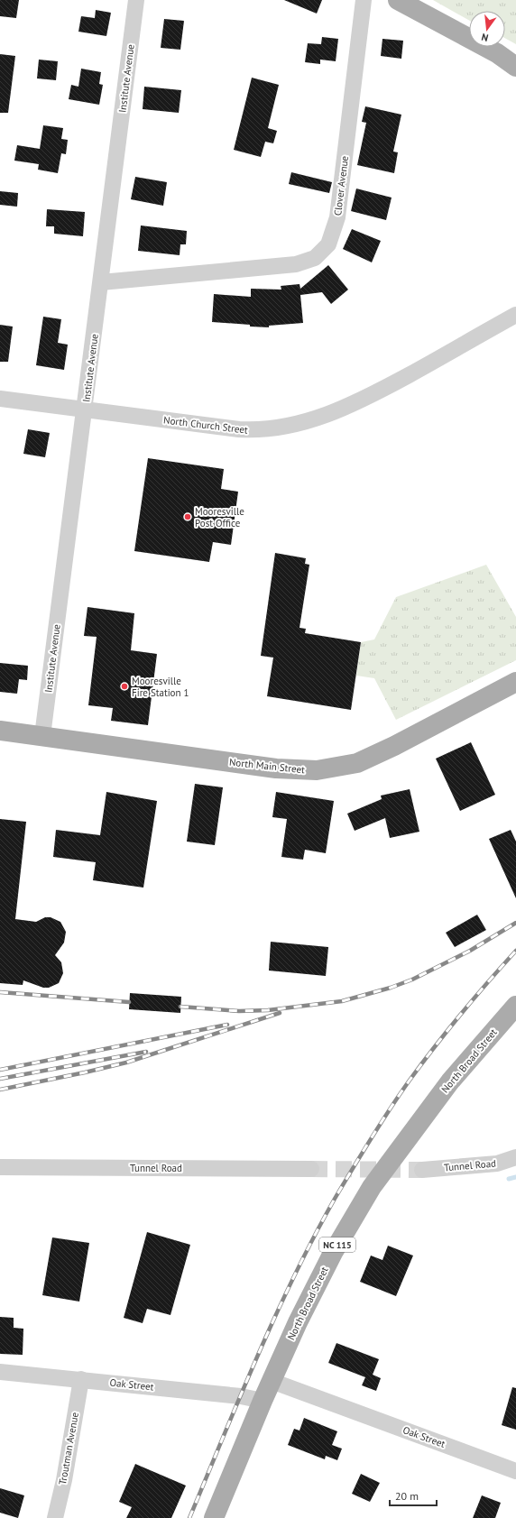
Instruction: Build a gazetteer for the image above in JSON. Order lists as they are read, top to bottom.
{
  "streets": {
    "main road": ["North Main Street", "North Broad Street", "NC 115"],
    "street": [
      "Institute Avenue",
      "Clover Avenue",
      "North Church Street",
      "Tunnel Road",
      "Oak Street",
      "Troutman Avenue"
    ]
  },
  "crossings": [
    ["Institute Avenue", "Clover Avenue"],
    ["Institute Avenue", "North Church Street"],
    ["Institute Avenue", "North Main Street"],
    ["North Broad Street", "Oak Street"],
    ["Oak Street", "Troutman Avenue"]
  ],
  "places": ["Mooresville Post Office", "Mooresville Fire Station 1"],
  "scale_bar": "20 m",
  "north": "bottom"
}
